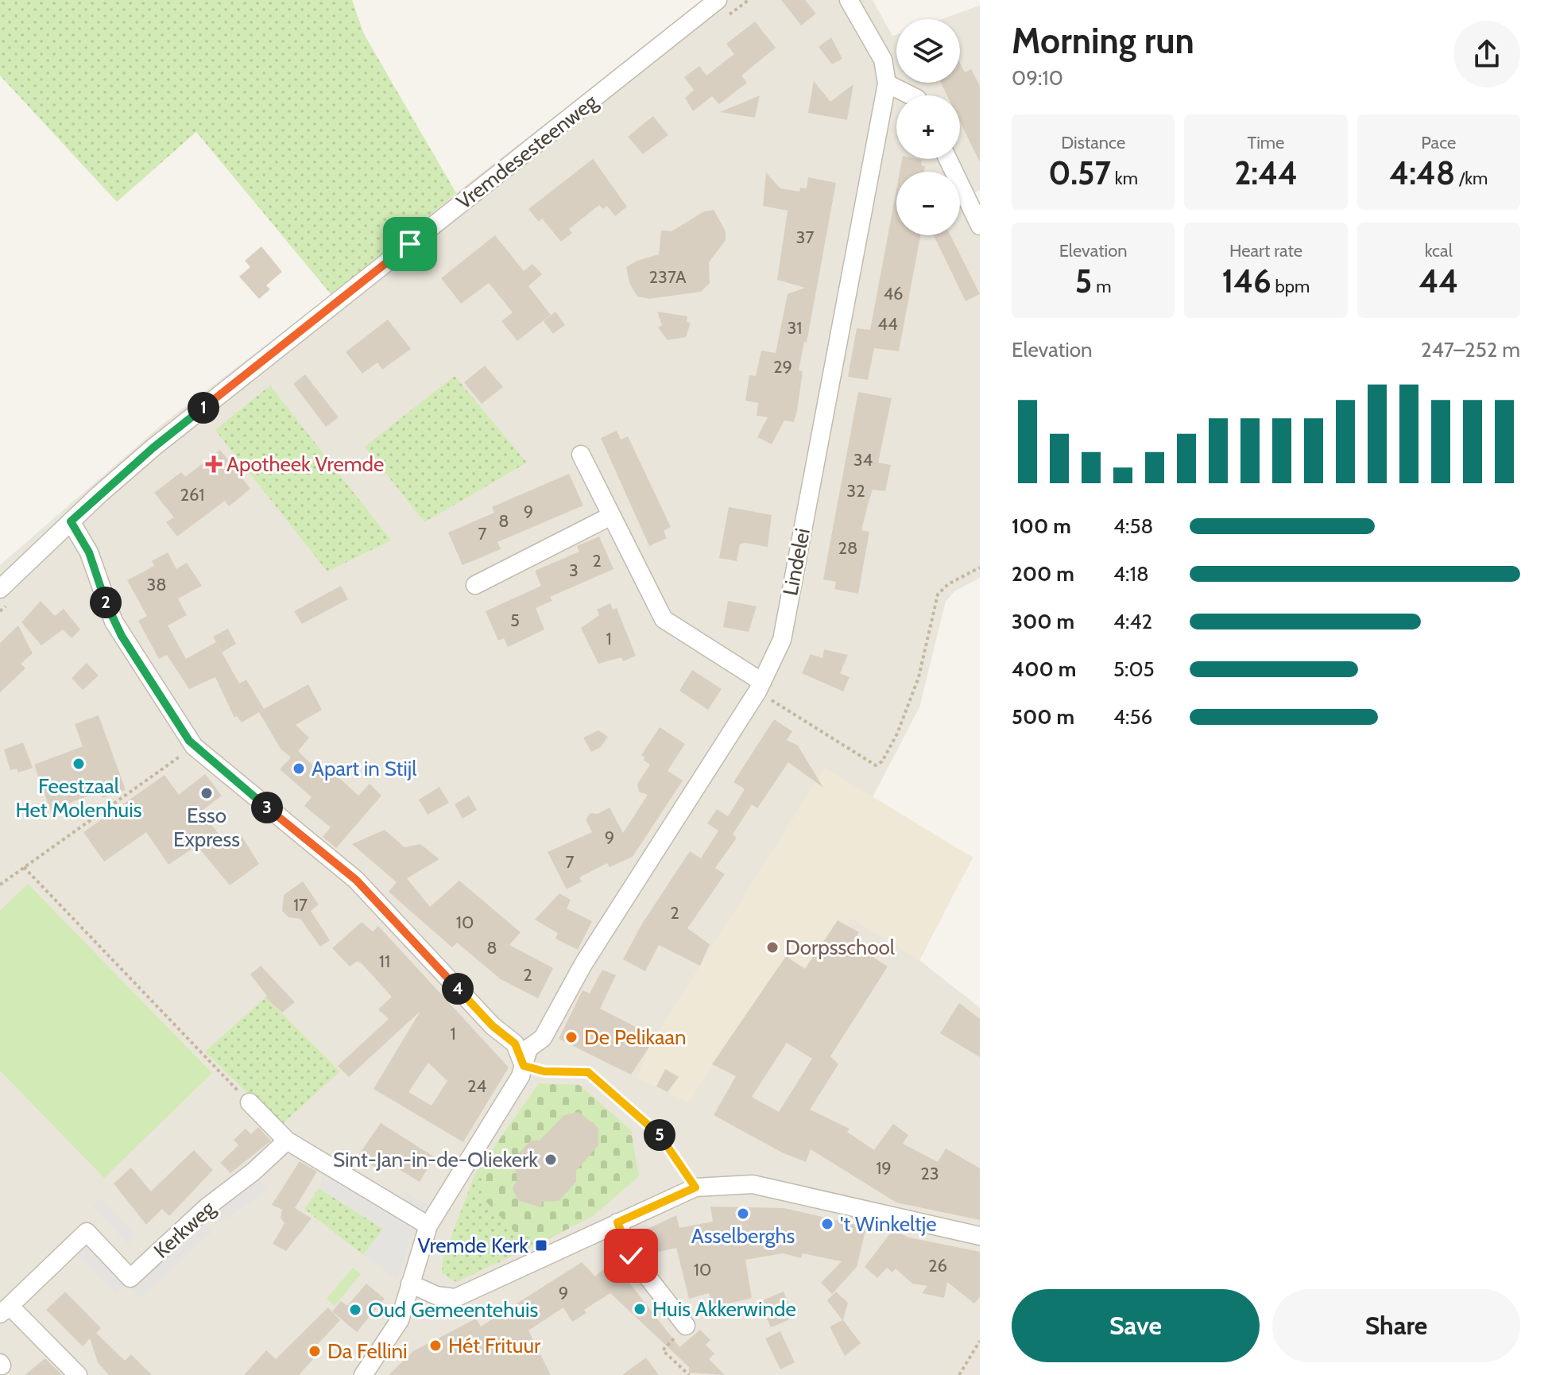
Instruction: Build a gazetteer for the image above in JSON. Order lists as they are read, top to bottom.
{
  "streets": {
    "street": ["Vremdesesteenweg", "Lindelei", "Kerkweg"]
  },
  "places": {
    "health": ["Apotheek Vremde"],
    "other": [
      "Feestzaal Het Molenhuis",
      "Apart in Stijl",
      "Esso Express",
      "Dorpsschool",
      "De Pelikaan",
      "Sint-Jan-in-de-Oliekerk",
      "Asselberghs",
      "'t Winkeltje",
      "Huis Akkerwinde",
      "Oud Gemeentehuis",
      "Hét Frituur",
      "Da Fellini"
    ],
    "transit": ["Vremde Kerk"]
  },
  "house_numbers": [
    "37",
    "237A",
    "46",
    "44",
    "31",
    "29",
    "34",
    "32",
    "261",
    "9",
    "8",
    "7",
    "28",
    "2",
    "3",
    "38",
    "5",
    "1",
    "9",
    "7",
    "17",
    "2",
    "10",
    "8",
    "11",
    "2",
    "1",
    "24",
    "19",
    "23",
    "26",
    "10",
    "9"
  ],
  "page": {
    "heading": ["Morning run", "09:10"],
    "map_buttons": ["+", "−"],
    "stats": [
      ["Distance", "0.57 km"],
      ["Time", "2:44"],
      ["Pace", "4:48 /km"],
      ["Elevation", "5 m"],
      ["Heart rate", "146 bpm"],
      ["kcal", "44"]
    ],
    "chart": ["Elevation", "247–252 m"],
    "pins": [
      "1",
      "2",
      "3",
      "4",
      "5"
    ],
    "list": [
      {
        "name": "100 m",
        "note": "4:58"
      },
      {
        "name": "200 m",
        "note": "4:18"
      },
      {
        "name": "300 m",
        "note": "4:42"
      },
      {
        "name": "400 m",
        "note": "5:05"
      },
      {
        "name": "500 m",
        "note": "4:56"
      }
    ],
    "buttons": ["Save", "Share"]
  }
}
